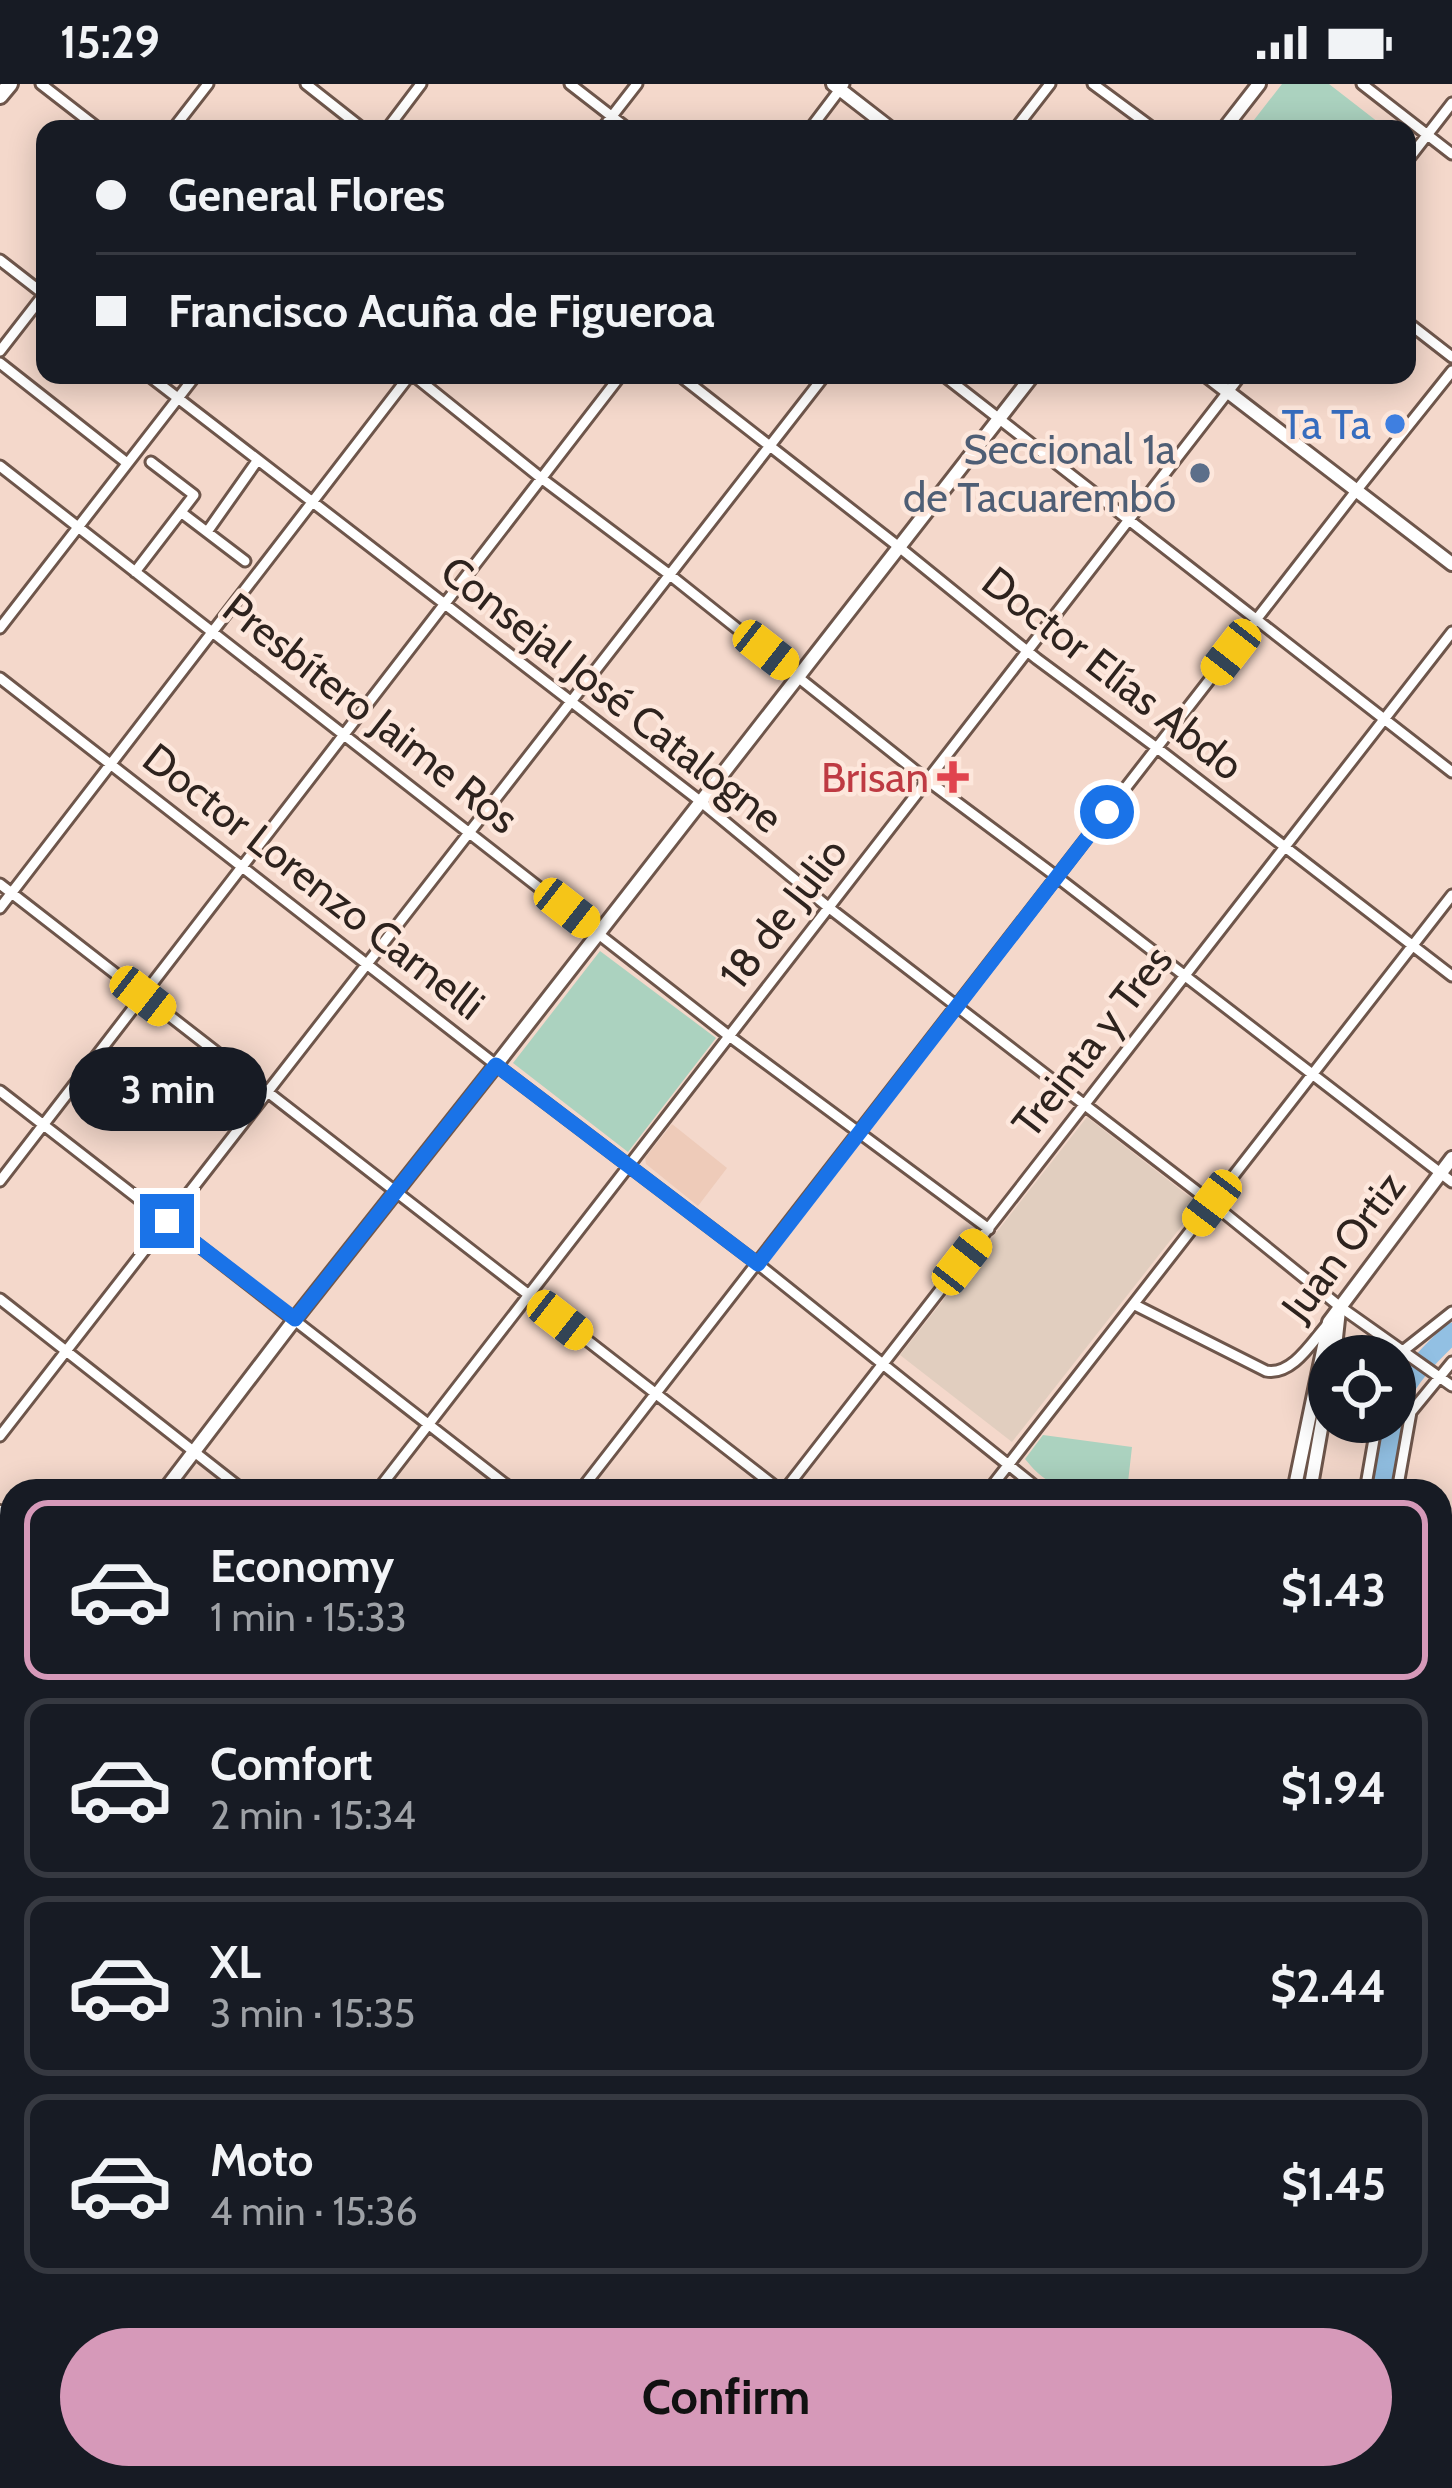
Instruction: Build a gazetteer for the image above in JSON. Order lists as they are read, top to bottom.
{
  "streets": {
    "street": [
      "Doctor Elías Abdo",
      "Consejal José Catalogne",
      "Presbítero Jaime Ros",
      "Doctor Lorenzo Carnelli",
      "18 de Julio",
      "Treinta y Tres",
      "Juan Ortiz"
    ]
  },
  "crossings": [
    ["Doctor Elías Abdo", "18 de Julio"],
    ["Doctor Elías Abdo", "Treinta y Tres"],
    ["Consejal José Catalogne", "18 de Julio"],
    ["Consejal José Catalogne", "Treinta y Tres"],
    ["Consejal José Catalogne", "Juan Ortiz"],
    ["Presbítero Jaime Ros", "18 de Julio"],
    ["Presbítero Jaime Ros", "Treinta y Tres"],
    ["Doctor Lorenzo Carnelli", "18 de Julio"],
    ["Doctor Lorenzo Carnelli", "Treinta y Tres"]
  ],
  "places": {
    "other": ["Ta Ta", "Seccional 1a de Tacuarembó"],
    "health": ["Brisan"]
  },
  "page": {
    "status": "15:29",
    "banner": ["General Flores", "Francisco Acuña de Figueroa"],
    "bubble": "3 min",
    "list": [
      {
        "name": "Economy",
        "note": "1 min · 15:33",
        "value": "$1.43"
      },
      {
        "name": "Comfort",
        "note": "2 min · 15:34",
        "value": "$1.94"
      },
      {
        "name": "XL",
        "note": "3 min · 15:35",
        "value": "$2.44"
      },
      {
        "name": "Moto",
        "note": "4 min · 15:36",
        "value": "$1.45"
      }
    ],
    "buttons": "Confirm"
  }
}
